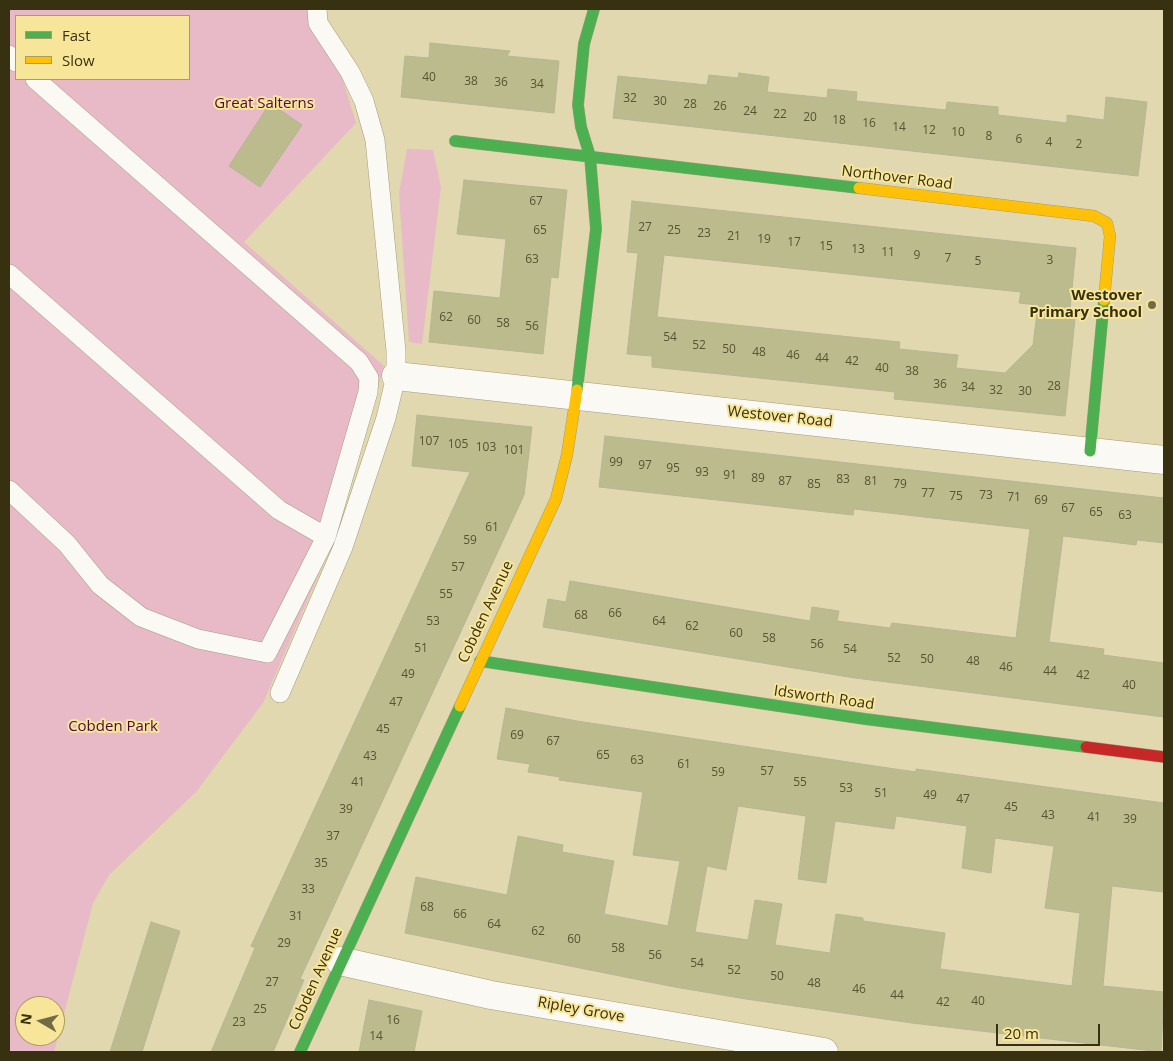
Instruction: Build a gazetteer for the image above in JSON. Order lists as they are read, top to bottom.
{
  "streets": {
    "street": [
      "Northover Road",
      "Westover Road",
      "Cobden Avenue",
      "Idsworth Road",
      "Ripley Grove"
    ]
  },
  "crossings": [
    ["Northover Road", "Westover Road"],
    ["Northover Road", "Cobden Avenue"],
    ["Westover Road", "Cobden Avenue"],
    ["Cobden Avenue", "Idsworth Road"],
    ["Cobden Avenue", "Ripley Grove"]
  ],
  "parks": ["Great Salterns", "Cobden Park"],
  "places": ["Westover Primary School"],
  "house_numbers": [
    "40",
    "38",
    "36",
    "34",
    "32",
    "30",
    "28",
    "26",
    "24",
    "22",
    "20",
    "18",
    "16",
    "14",
    "12",
    "10",
    "8",
    "6",
    "4",
    "2",
    "67",
    "27",
    "65",
    "25",
    "23",
    "21",
    "19",
    "17",
    "15",
    "13",
    "11",
    "9",
    "7",
    "63",
    "3",
    "5",
    "62",
    "60",
    "58",
    "56",
    "54",
    "52",
    "50",
    "48",
    "46",
    "44",
    "42",
    "40",
    "38",
    "36",
    "28",
    "34",
    "32",
    "30",
    "107",
    "105",
    "103",
    "101",
    "99",
    "97",
    "95",
    "93",
    "91",
    "89",
    "83",
    "87",
    "81",
    "85",
    "79",
    "77",
    "73",
    "75",
    "71",
    "69",
    "67",
    "65",
    "63",
    "61",
    "59",
    "57",
    "55",
    "66",
    "68",
    "53",
    "64",
    "62",
    "60",
    "58",
    "56",
    "51",
    "54",
    "52",
    "50",
    "48",
    "46",
    "44",
    "49",
    "42",
    "40",
    "47",
    "45",
    "69",
    "67",
    "65",
    "43",
    "63",
    "61",
    "57",
    "59",
    "41",
    "55",
    "53",
    "51",
    "49",
    "47",
    "45",
    "39",
    "43",
    "41",
    "39",
    "37",
    "35",
    "33",
    "68",
    "66",
    "31",
    "64",
    "62",
    "60",
    "29",
    "58",
    "56",
    "54",
    "52",
    "50",
    "27",
    "48",
    "46",
    "44",
    "40",
    "42",
    "25",
    "16",
    "23",
    "14"
  ],
  "legend": ["Fast", "Slow"],
  "scale_bar": "20 m",
  "north": "left"
}
